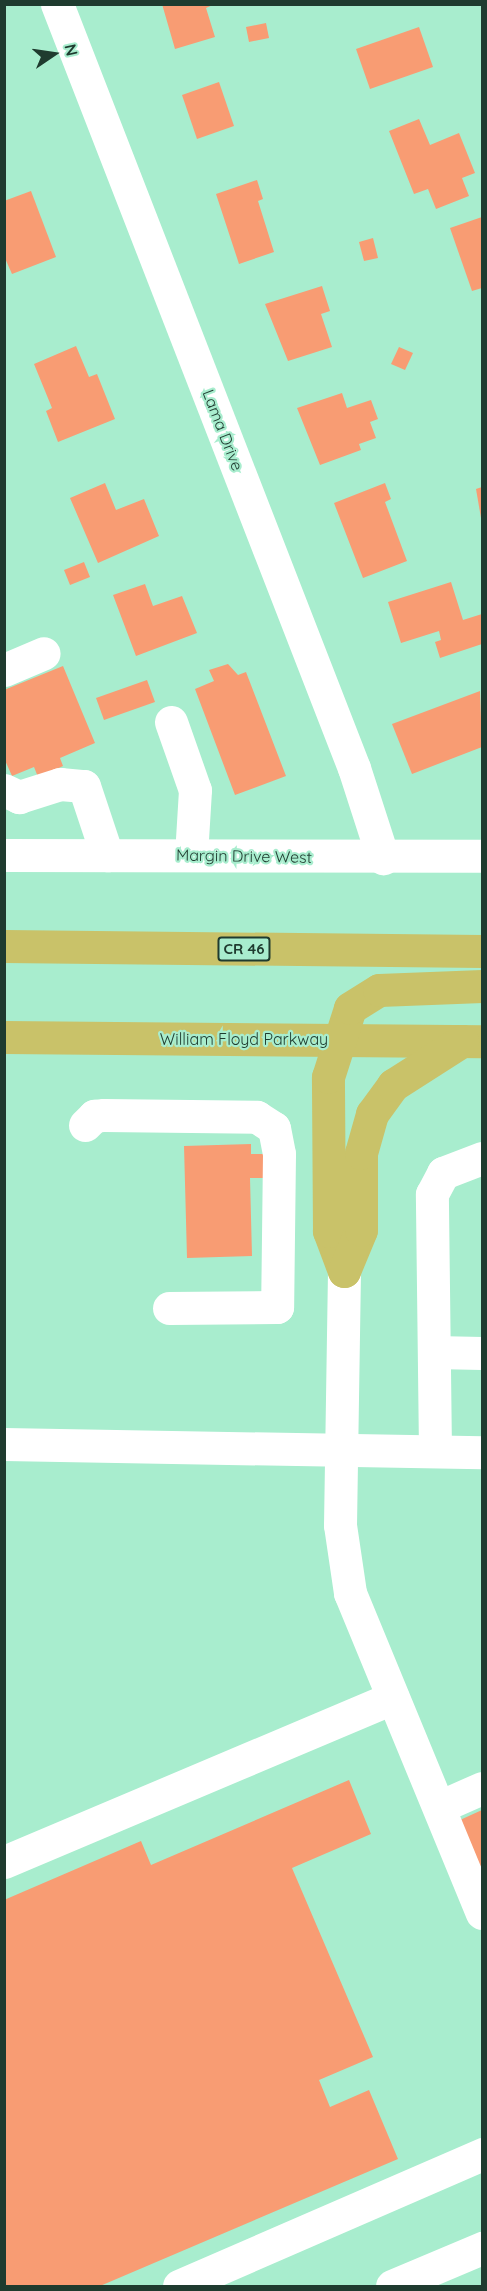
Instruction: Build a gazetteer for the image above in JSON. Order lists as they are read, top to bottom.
{
  "streets": {
    "highway": ["CR 46", "William Floyd Parkway"],
    "street": ["Lama Drive", "Margin Drive West"]
  },
  "crossings": [
    ["Lama Drive", "Margin Drive West"]
  ],
  "north": "right"
}
